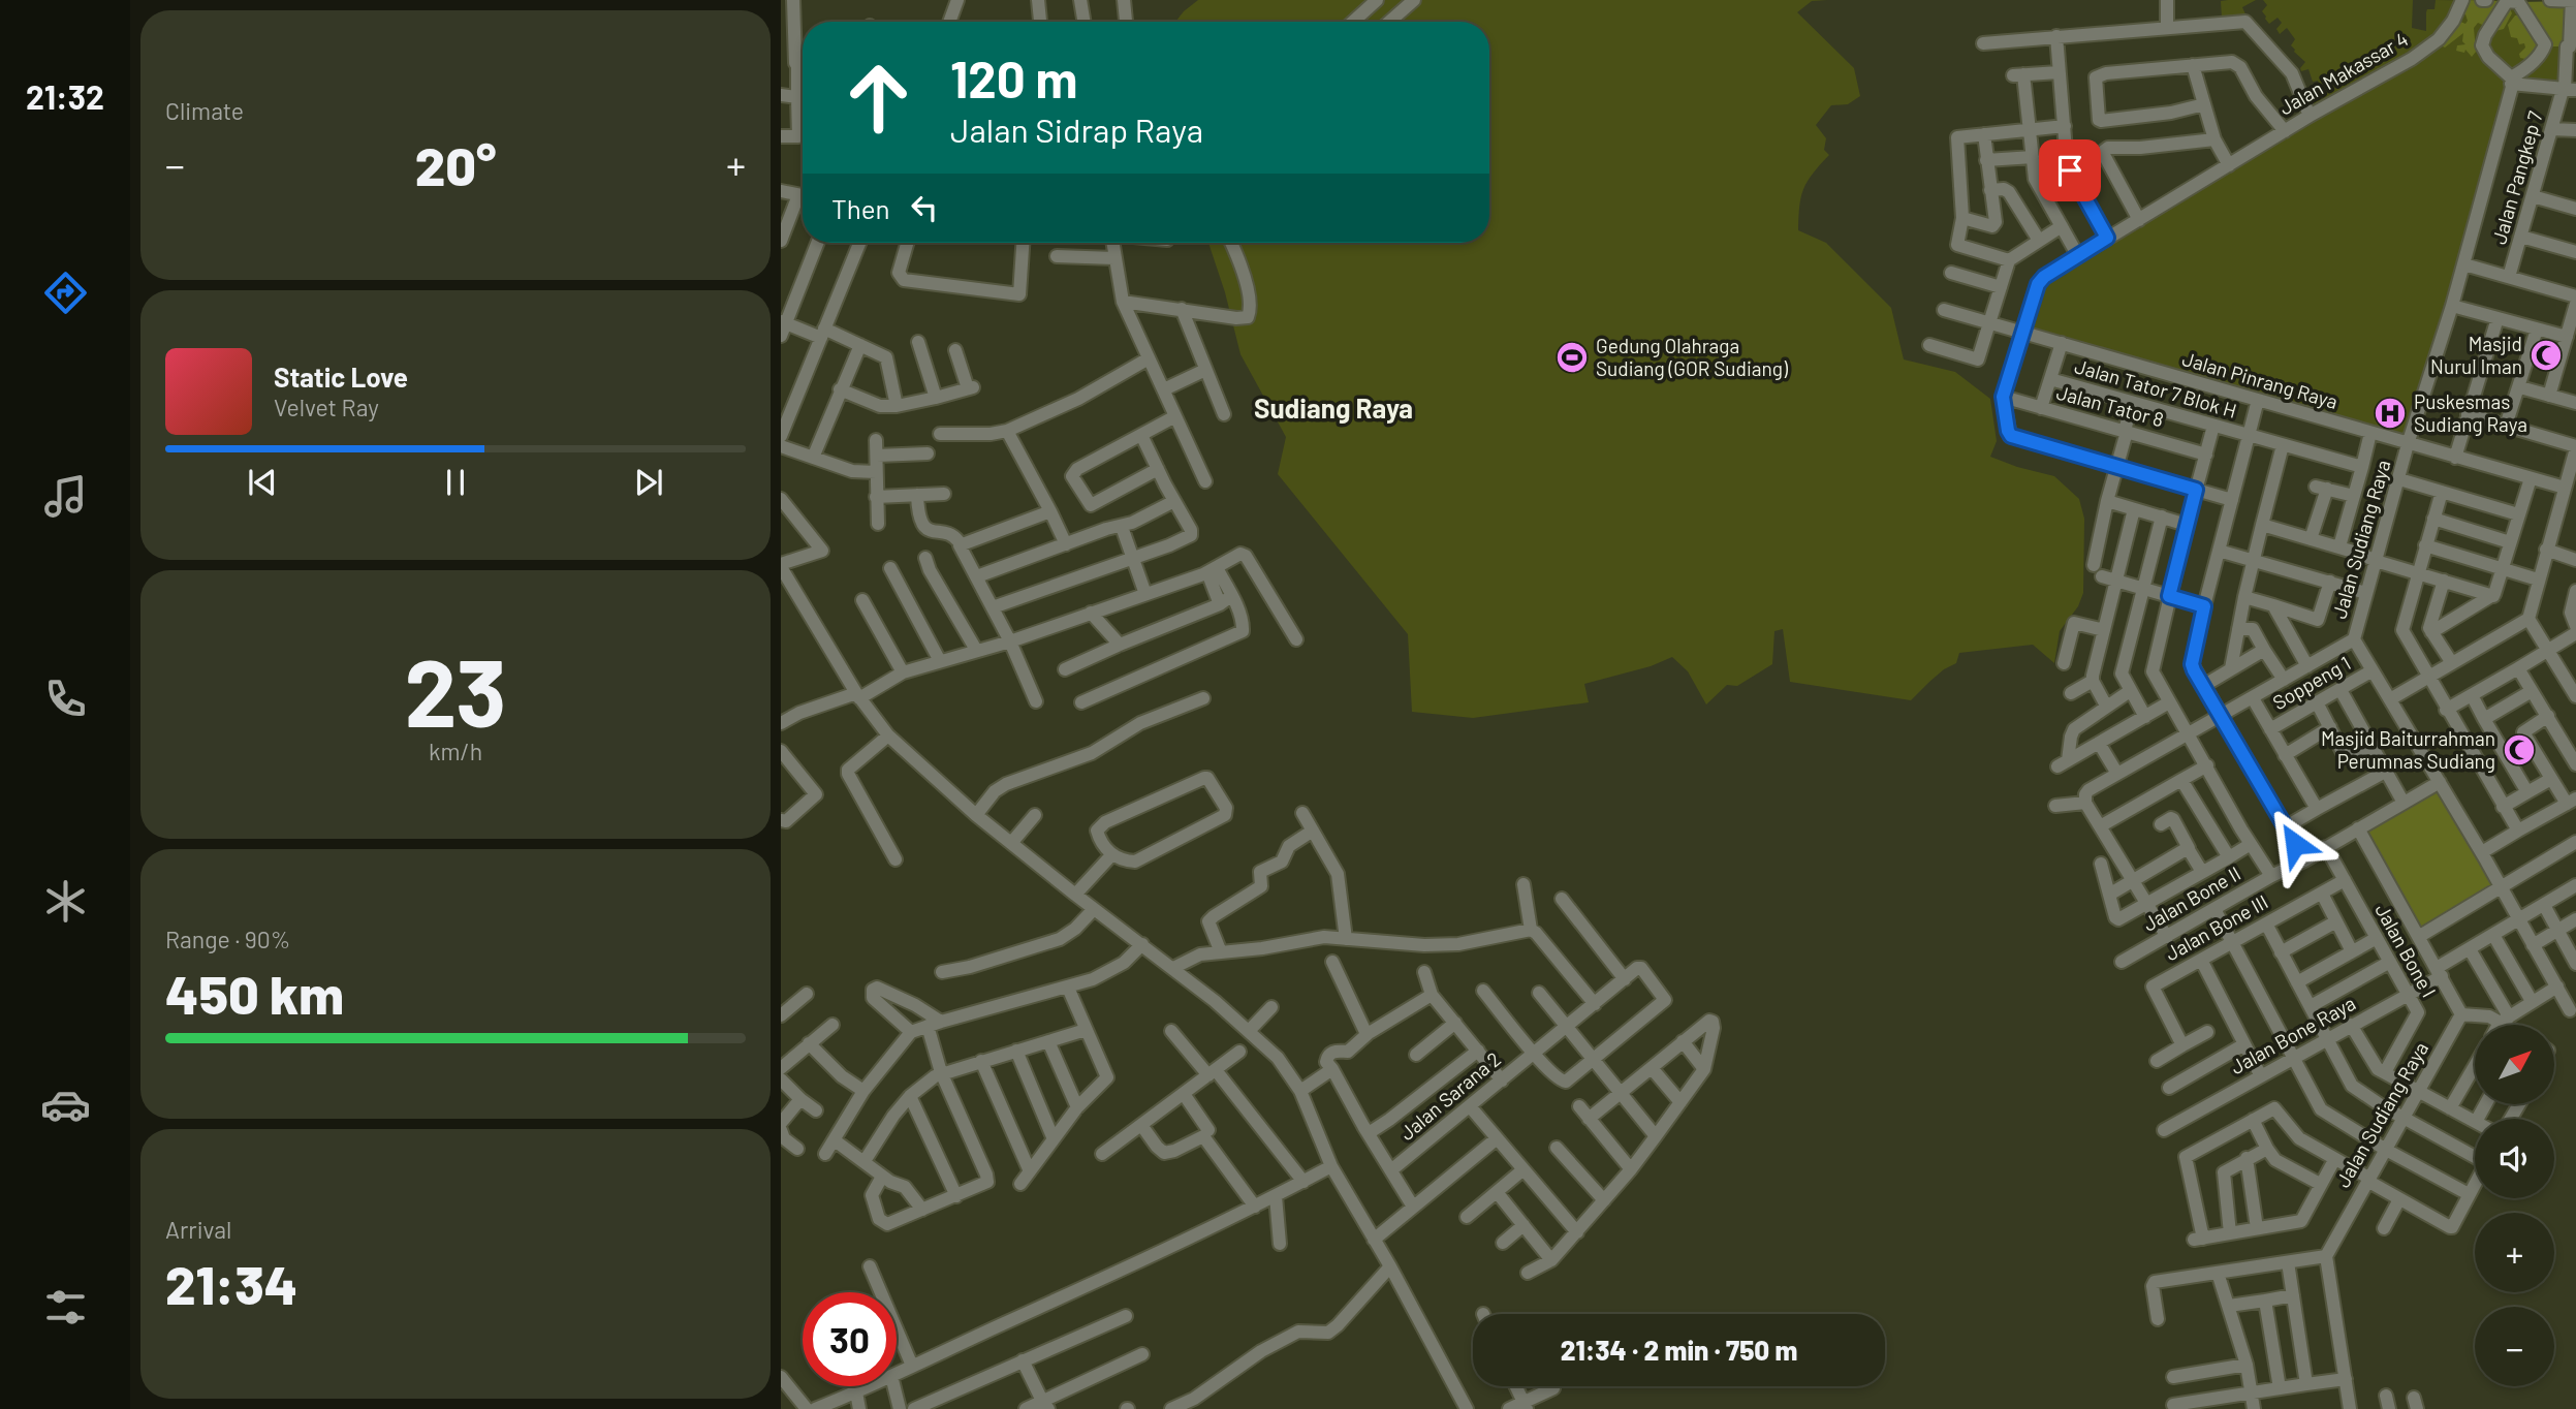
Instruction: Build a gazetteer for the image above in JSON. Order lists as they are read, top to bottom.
{
  "streets": {
    "street": [
      "Jalan Makassar 4",
      "Jalan Pangkep 7",
      "Jalan Pinrang Raya",
      "Jalan Tator 7 Blok H",
      "Jalan Tator 8",
      "Jalan Sudiang Raya",
      "Soppeng 1",
      "Jalan Bone II",
      "Jalan Bone III",
      "Jalan Bone I",
      "Jalan Bone Raya",
      "Jalan Sarana 2"
    ]
  },
  "crossings": [
    ["Jalan Makassar 4", "Jalan Pinrang Raya"],
    ["Jalan Makassar 4", "Jalan Tator 8"],
    ["Jalan Pinrang Raya", "Jalan Sudiang Raya"],
    ["Jalan Sudiang Raya", "Soppeng 1"],
    ["Jalan Sudiang Raya", "Jalan Bone II"],
    ["Jalan Sudiang Raya", "Jalan Bone Raya"],
    ["Jalan Bone II", "Jalan Bone I"],
    ["Jalan Bone III", "Jalan Bone I"],
    ["Jalan Bone I", "Jalan Bone Raya"]
  ],
  "districts": ["Sudiang Raya"],
  "places": {
    "mosque": ["Masjid Nurul Iman", "Masjid Baiturrahman Perumnas Sudiang"],
    "sports": ["Gedung Olahraga Sudiang (GOR Sudiang)"],
    "hospital": ["Puskesmas Sudiang Raya"]
  },
  "north": "top right",
  "page": {
    "tabs": "21:32",
    "tile": [
      "Climate",
      ["23", "km/h"],
      ["Range · 90%", "450 km"],
      ["Arrival", "21:34"]
    ],
    "turn": ["120 m", "Jalan Sidrap Raya"],
    "heat": ["−", "20°", "+"],
    "then": "Then",
    "song": ["Static Love", "Velvet Ray"],
    "map_buttons": ["+", "−"],
    "limit": "30",
    "trip": "21:34 · 2 min · 750 m"
  }
}
